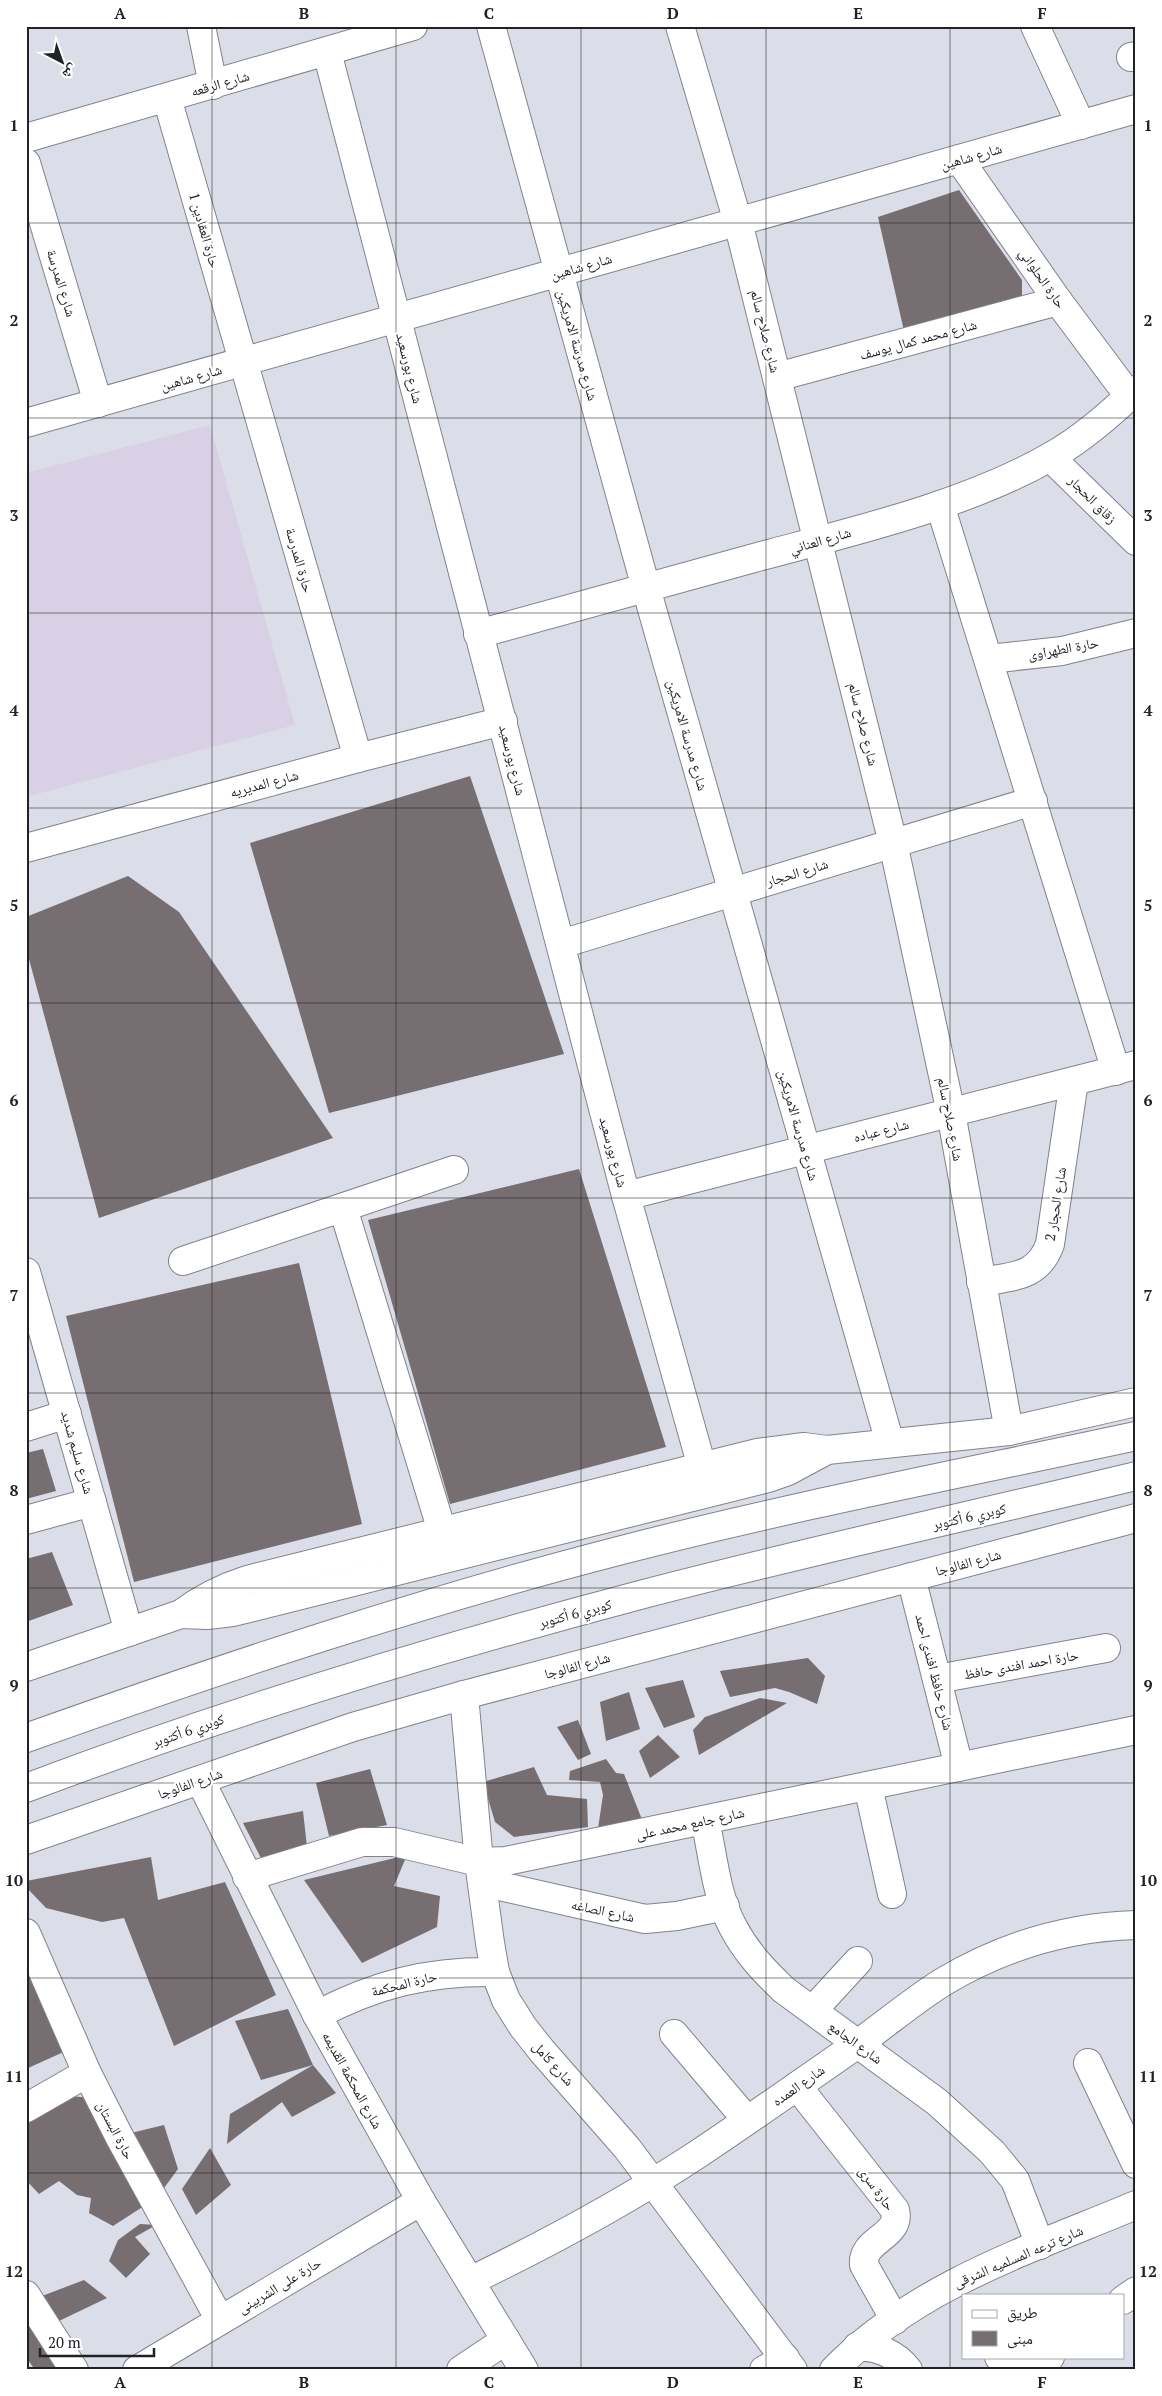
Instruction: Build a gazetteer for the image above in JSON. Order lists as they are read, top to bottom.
{
  "streets": {
    "main road": [
      "شارع الرقعه",
      "شارع شاهين",
      "حارة العقادين 1",
      "حارة الحلواني",
      "شارع المدرسة",
      "شارع صلاح سالم",
      "شارع محمد كمال يوسف",
      "شارع مدرسة الامريكين",
      "شارع بورسعيد",
      "زقاق الحجار",
      "شارع العناني",
      "حارة المدرسة",
      "حارة الطهراوى",
      "شارع المديريه",
      "شارع الحجار",
      "شارع عباده",
      "شارع الحجار 2",
      "شارع سليم شديد",
      "كوبري 6 أكتوبر",
      "شارع الفالوجا",
      "حارة احمد افندى حافظ",
      "شارع حافظ افندى احمد",
      "شارع جامع محمد على",
      "شارع الصاغه",
      "حارة المحكمة",
      "شارع الجامع",
      "شارع كامل",
      "شارع المحكمة القديمه",
      "شارع العمده",
      "حارة البستان",
      "حارة سرى",
      "شارع ترعه المسلميه الشرقى",
      "حارة على الشربينى"
    ]
  },
  "crossings": [
    ["شارع الرقعه", "حارة العقادين 1"],
    ["شارع الرقعه", "شارع بورسعيد"],
    ["شارع شاهين", "حارة العقادين 1"],
    ["شارع شاهين", "حارة الحلواني"],
    ["شارع شاهين", "شارع المدرسة"],
    ["شارع شاهين", "شارع صلاح سالم"],
    ["شارع شاهين", "شارع مدرسة الامريكين"],
    ["شارع شاهين", "شارع بورسعيد"],
    ["شارع شاهين", "حارة المدرسة"],
    ["حارة العقادين 1", "حارة المدرسة"],
    ["حارة الحلواني", "شارع محمد كمال يوسف"],
    ["حارة الحلواني", "شارع العناني"],
    ["شارع صلاح سالم", "شارع محمد كمال يوسف"],
    ["شارع صلاح سالم", "شارع العناني"],
    ["شارع صلاح سالم", "شارع الحجار"],
    ["شارع صلاح سالم", "شارع عباده"],
    ["شارع صلاح سالم", "شارع الحجار 2"],
    ["شارع مدرسة الامريكين", "شارع العناني"],
    ["شارع مدرسة الامريكين", "شارع الحجار"],
    ["شارع مدرسة الامريكين", "شارع عباده"],
    ["شارع بورسعيد", "شارع العناني"],
    ["شارع بورسعيد", "شارع المديريه"],
    ["شارع بورسعيد", "شارع الحجار"],
    ["شارع بورسعيد", "شارع عباده"],
    ["زقاق الحجار", "شارع العناني"],
    ["حارة المدرسة", "شارع المديريه"],
    ["شارع عباده", "شارع الحجار 2"],
    ["شارع الفالوجا", "شارع حافظ افندى احمد"],
    ["شارع الفالوجا", "شارع كامل"],
    ["شارع الفالوجا", "شارع المحكمة القديمه"],
    ["حارة احمد افندى حافظ", "شارع حافظ افندى احمد"],
    ["شارع حافظ افندى احمد", "شارع جامع محمد على"],
    ["شارع جامع محمد على", "شارع الصاغه"],
    ["شارع جامع محمد على", "شارع الجامع"],
    ["شارع جامع محمد على", "شارع كامل"],
    ["شارع جامع محمد على", "شارع المحكمة القديمه"],
    ["شارع الصاغه", "شارع الجامع"],
    ["شارع الصاغه", "شارع كامل"],
    ["حارة المحكمة", "شارع كامل"],
    ["حارة المحكمة", "شارع المحكمة القديمه"],
    ["شارع الجامع", "شارع العمده"],
    ["شارع الجامع", "شارع ترعه المسلميه الشرقى"],
    ["شارع كامل", "شارع العمده"],
    ["شارع المحكمة القديمه", "شارع العمده"],
    ["شارع المحكمة القديمه", "حارة على الشربينى"],
    ["شارع العمده", "حارة سرى"],
    ["حارة البستان", "حارة على الشربينى"],
    ["حارة سرى", "شارع ترعه المسلميه الشرقى"]
  ],
  "legend": ["طريق", "مبنى"],
  "scale_bar": "20 m",
  "north": "bottom right",
  "grid": {
    "columns": [
      "A",
      "B",
      "C",
      "D",
      "E",
      "F"
    ],
    "rows": [
      "1",
      "2",
      "3",
      "4",
      "5",
      "6",
      "7",
      "8",
      "9",
      "10",
      "11",
      "12"
    ]
  }
}
